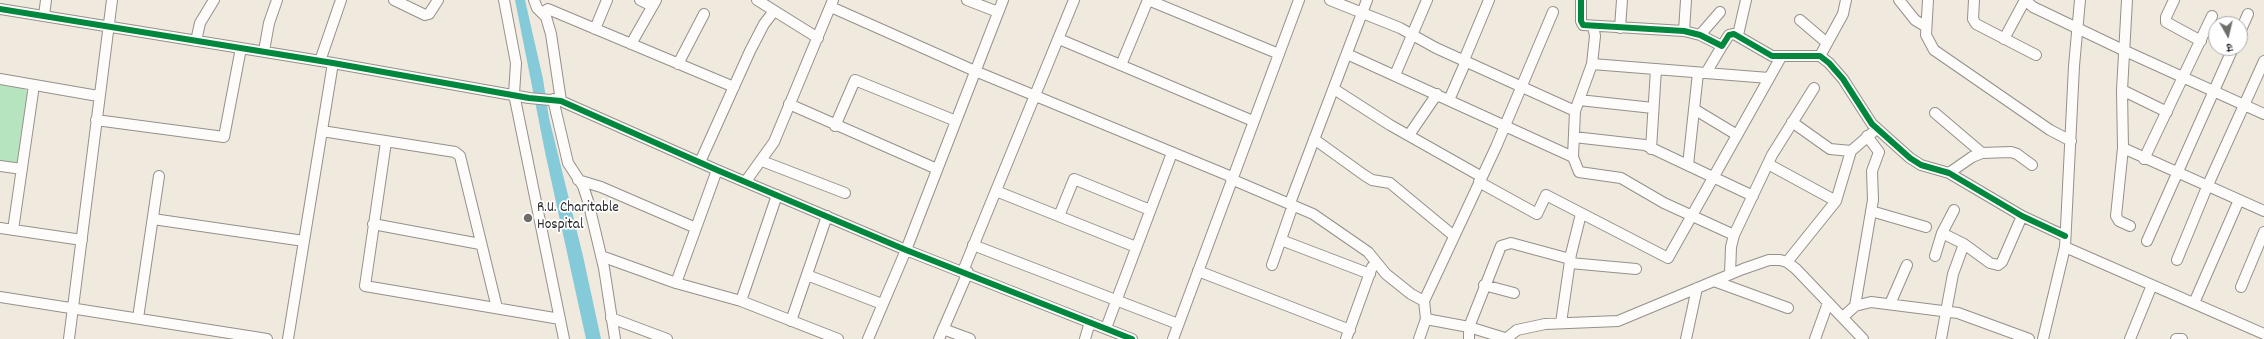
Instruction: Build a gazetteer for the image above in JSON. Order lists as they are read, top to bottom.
{
  "places": ["R.U. Charitable Hospital"],
  "north": "bottom"
}
